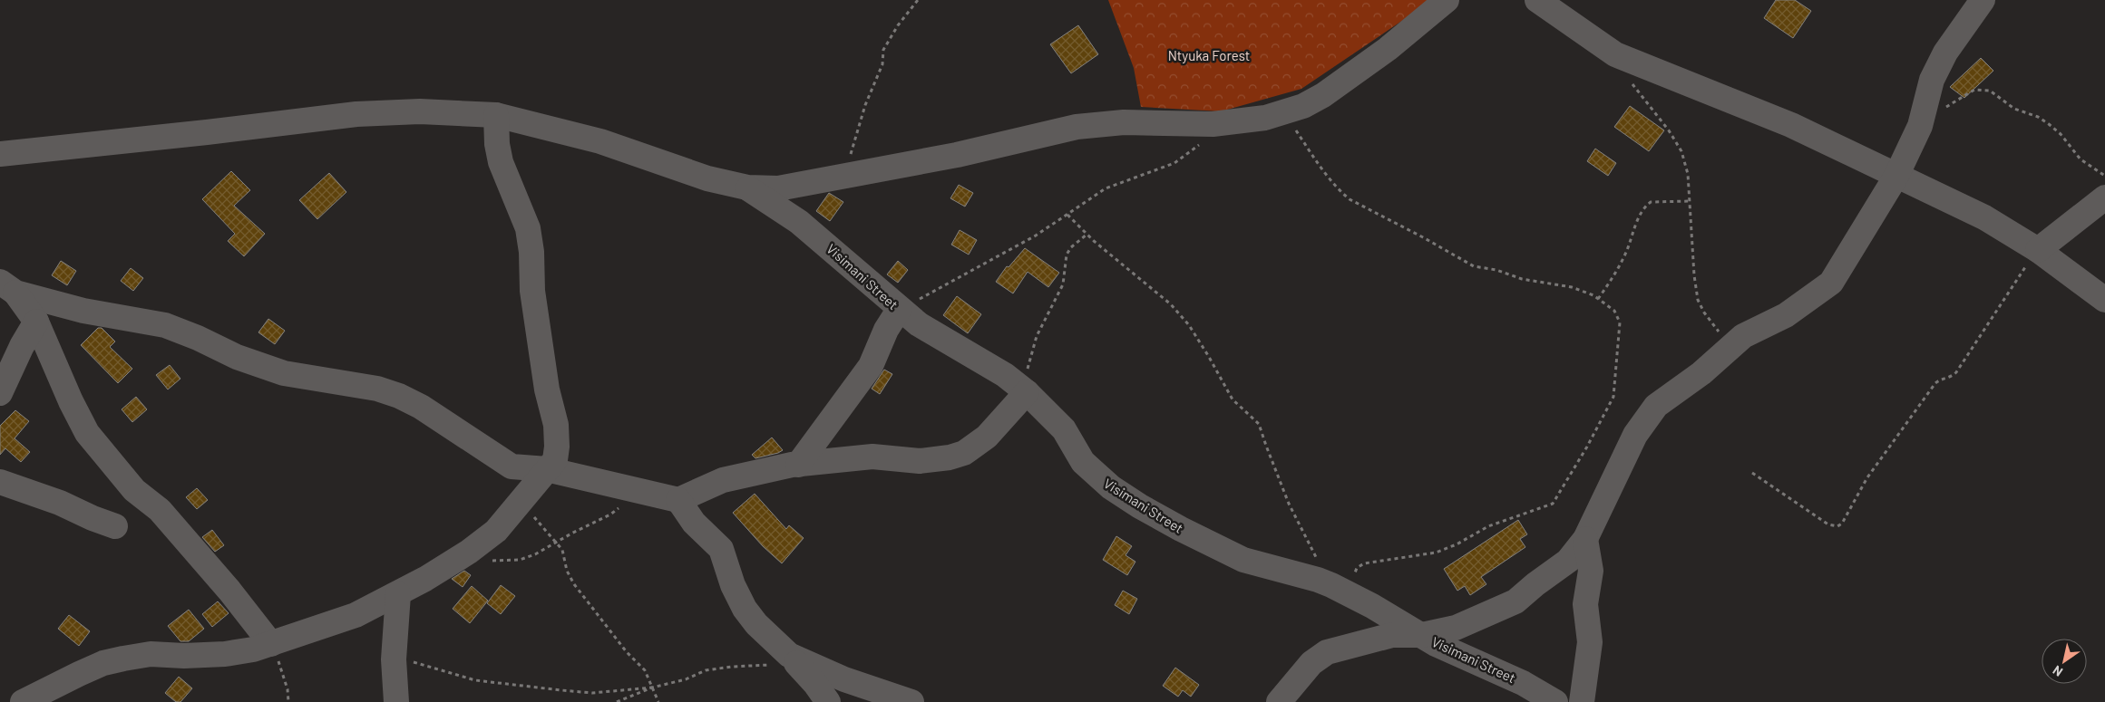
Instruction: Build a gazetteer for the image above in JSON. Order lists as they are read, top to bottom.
{
  "streets": {
    "street": ["Visimani Street"]
  },
  "parks": ["Ntyuka Forest"],
  "north": "bottom left"
}
